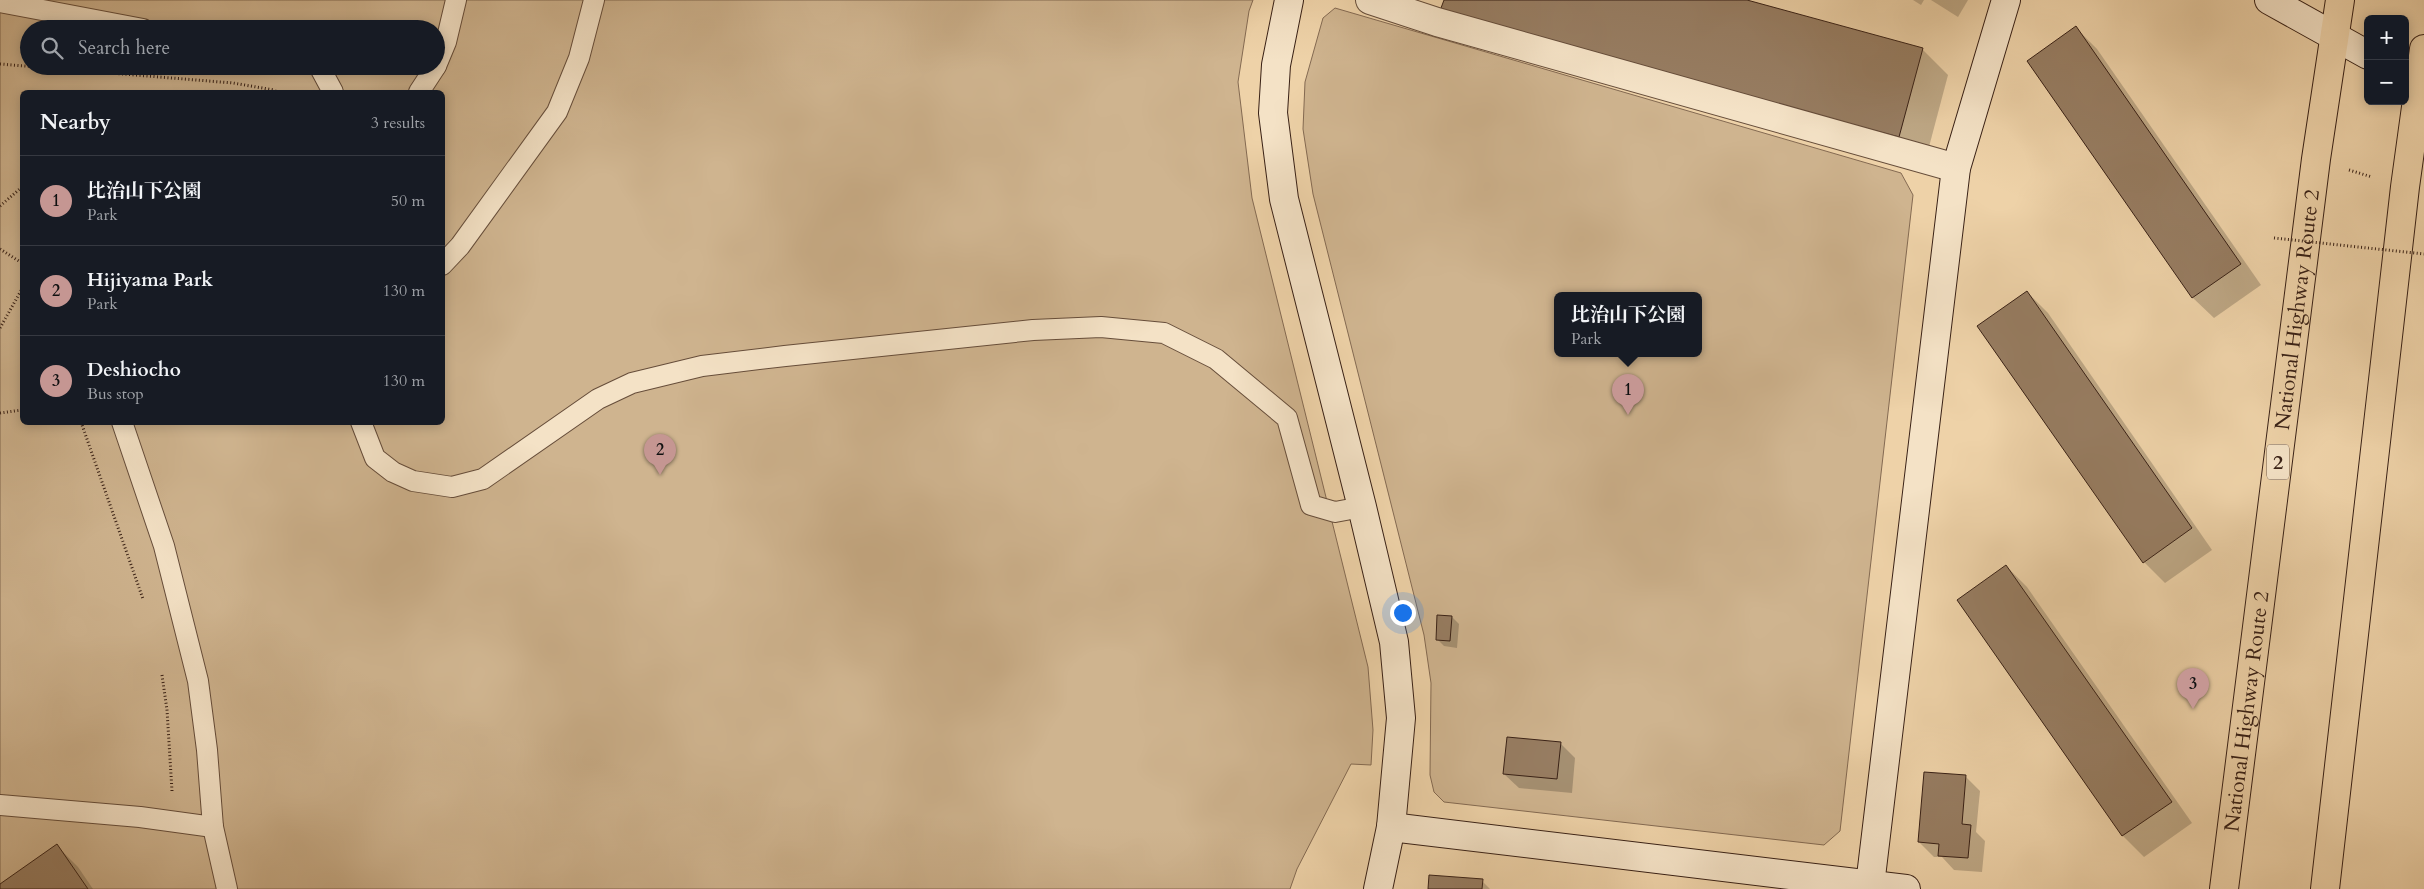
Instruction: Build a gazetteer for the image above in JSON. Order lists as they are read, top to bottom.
{
  "streets": {
    "highway": ["National Highway Route 2", "2"]
  },
  "page": {
    "map_buttons": ["+", "−"],
    "search": "Search here",
    "heading": ["Nearby", "3 results"],
    "list": [
      {
        "mark": "1",
        "name": "比治山下公園",
        "note": "Park",
        "value": "50 m"
      },
      {
        "mark": "2",
        "name": "Hijiyama Park",
        "note": "Park",
        "value": "130 m"
      },
      {
        "mark": "3",
        "name": "Deshiocho",
        "note": "Bus stop",
        "value": "130 m"
      }
    ],
    "popup": ["比治山下公園", "Park"],
    "pins": ["1", "2", "3"]
  }
}
